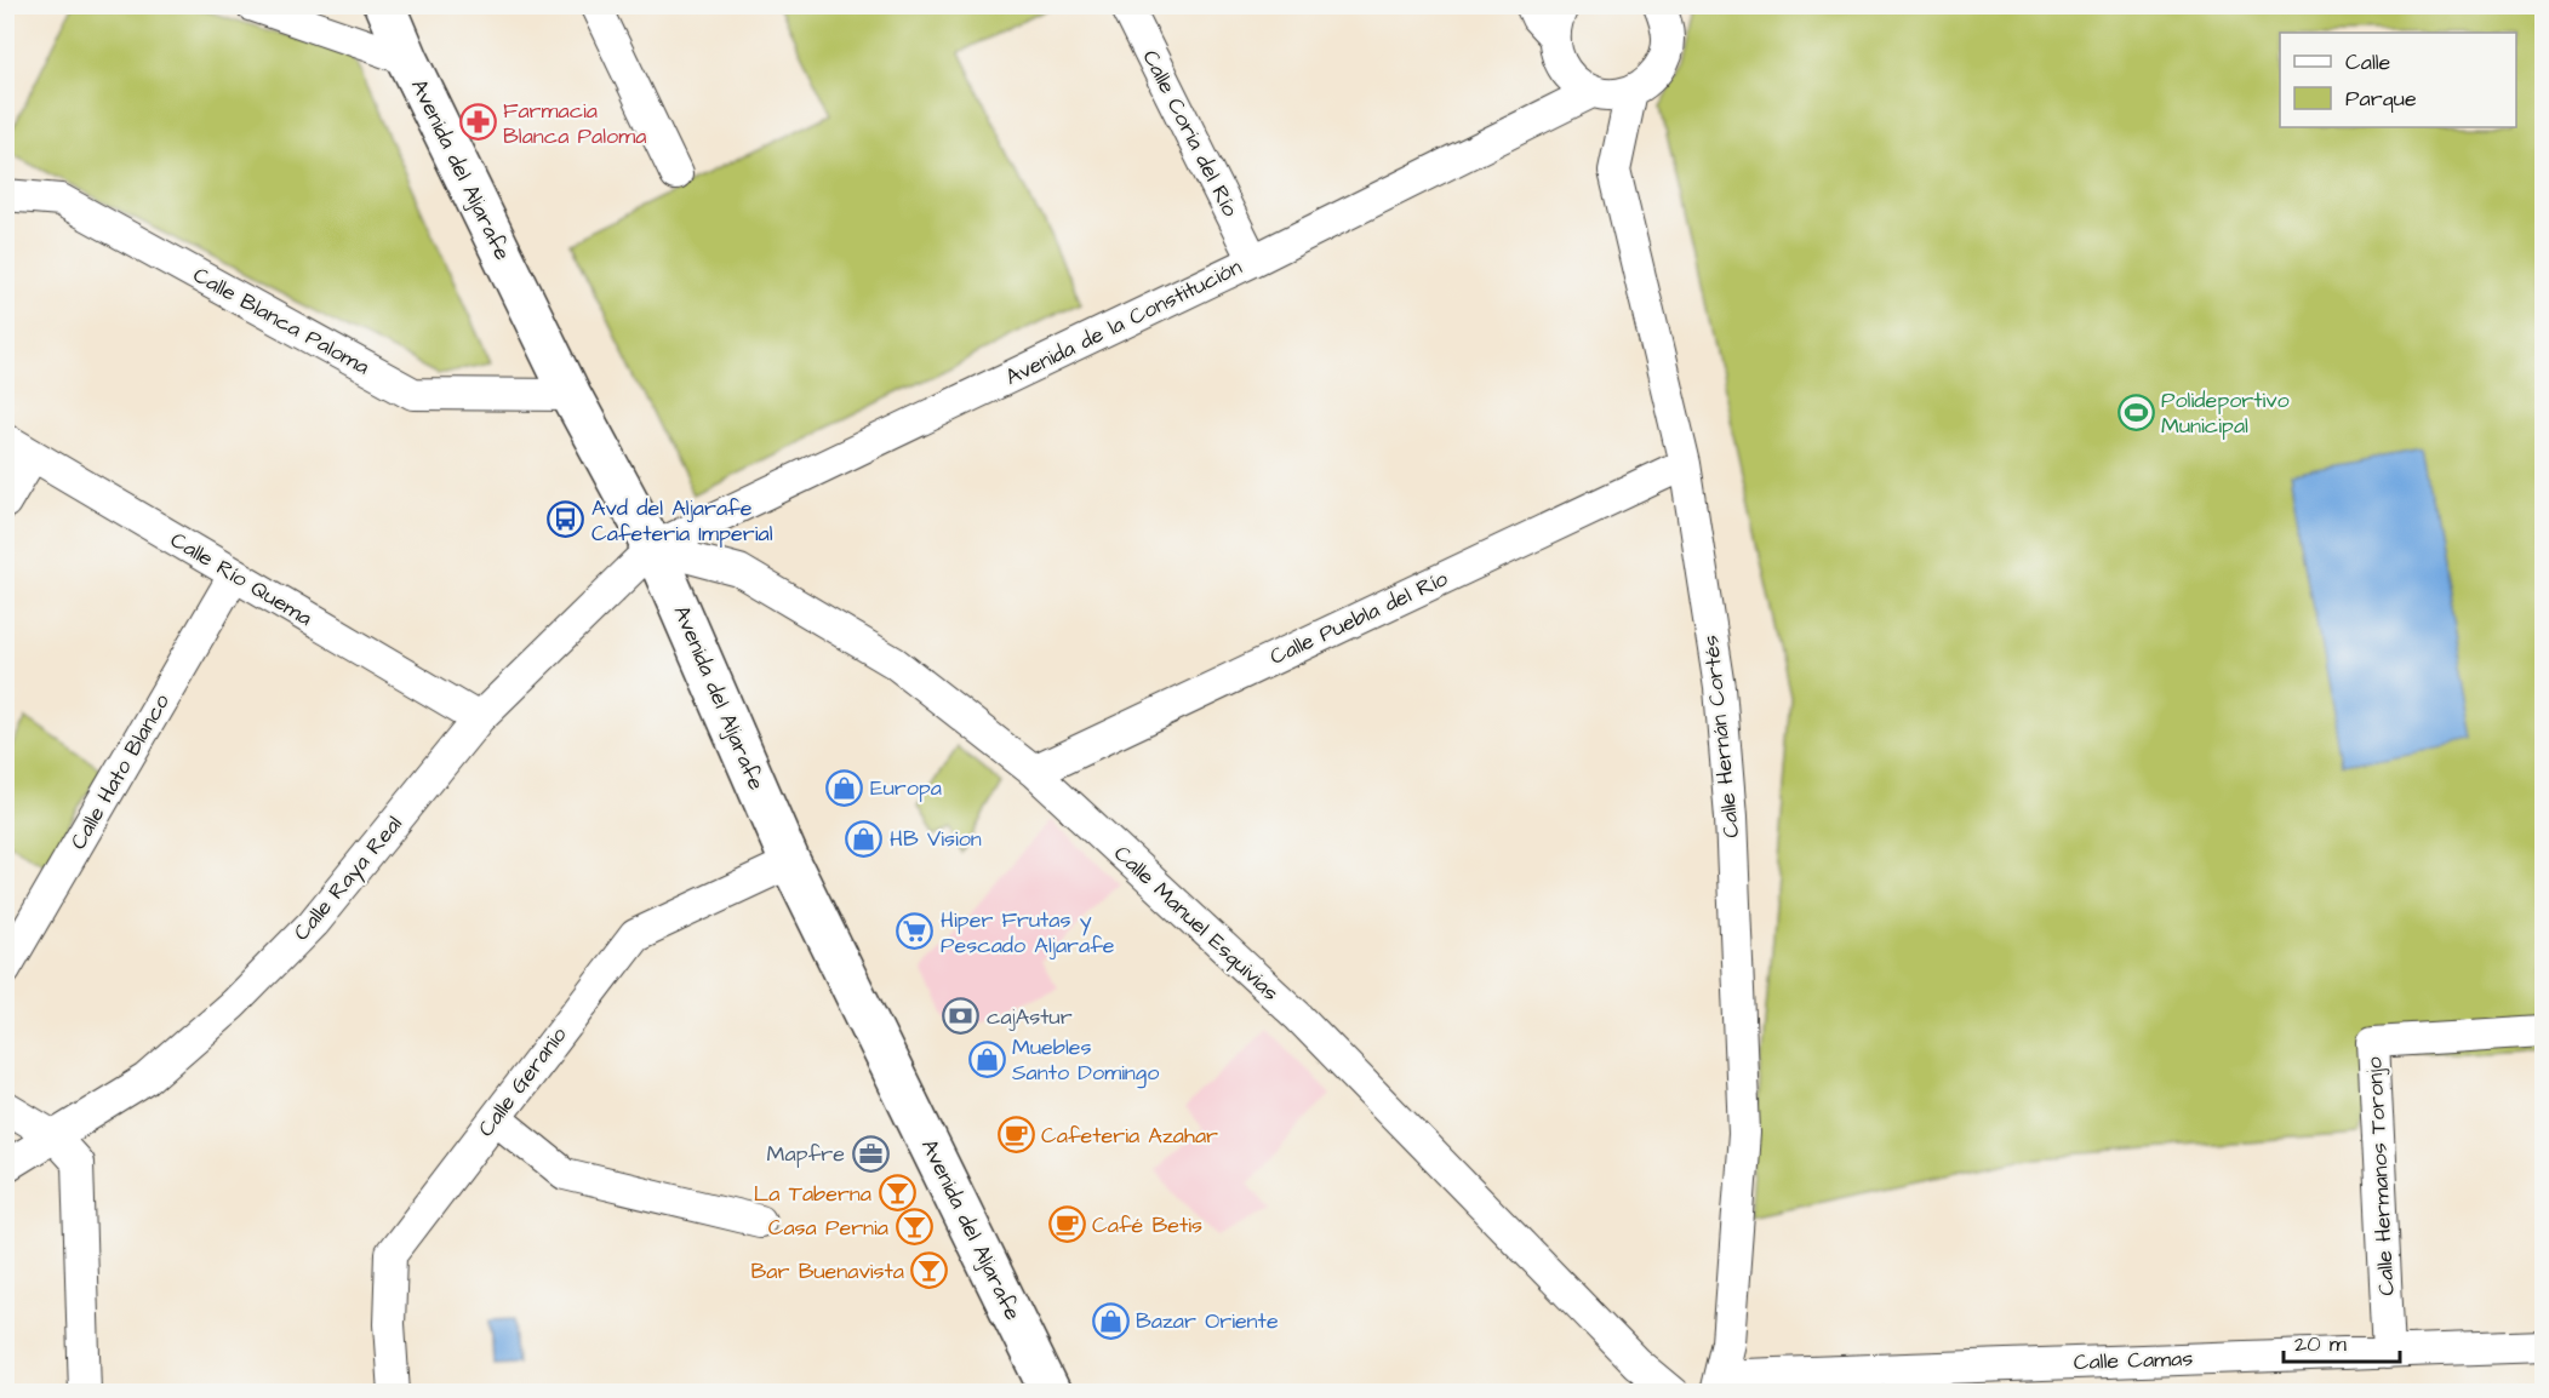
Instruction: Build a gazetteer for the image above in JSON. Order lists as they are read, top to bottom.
{
  "streets": {
    "main road": ["Avenida del Aljarafe"],
    "street": [
      "Calle Coria del Río",
      "Calle Blanca Paloma",
      "Avenida de la Constitución",
      "Calle Río Quema",
      "Calle Puebla del Río",
      "Calle Hernán Cortés",
      "Calle Hato Blanco",
      "Calle Raya Real",
      "Calle Manuel Esquivias",
      "Calle Geranio",
      "Calle Hermanos Toronjo",
      "Calle Camas"
    ]
  },
  "crossings": [
    ["Calle Coria del Río", "Avenida de la Constitución"],
    ["Avenida del Aljarafe", "Calle Blanca Paloma"],
    ["Avenida del Aljarafe", "Avenida de la Constitución"],
    ["Avenida del Aljarafe", "Calle Raya Real"],
    ["Avenida del Aljarafe", "Calle Manuel Esquivias"],
    ["Avenida del Aljarafe", "Calle Geranio"],
    ["Avenida de la Constitución", "Calle Raya Real"],
    ["Avenida de la Constitución", "Calle Manuel Esquivias"],
    ["Calle Río Quema", "Calle Hato Blanco"],
    ["Calle Río Quema", "Calle Raya Real"],
    ["Calle Puebla del Río", "Calle Hernán Cortés"],
    ["Calle Puebla del Río", "Calle Manuel Esquivias"],
    ["Calle Raya Real", "Calle Manuel Esquivias"],
    ["Calle Hermanos Toronjo", "Calle Camas"]
  ],
  "places": {
    "pharmacy": ["Farmacia Blanca Paloma"],
    "sports": ["Polideportivo Municipal"],
    "bus stop": ["Avd del Aljarafe Cafeteria Imperial"],
    "shop": [
      "Europa",
      "HB Vision",
      "Muebles Santo Domingo",
      "Bazar Oriente"
    ],
    "supermarket": ["Hiper Frutas y Pescado Aljarafe"],
    "bank": ["cajAstur"],
    "cafe": ["Cafeteria Azahar", "Café Betis"],
    "office": ["Mapfre"],
    "bar": ["La Taberna", "Casa Pernia", "Bar Buenavista"]
  },
  "legend": ["Calle", "Parque"],
  "scale_bar": "20 m"
}
